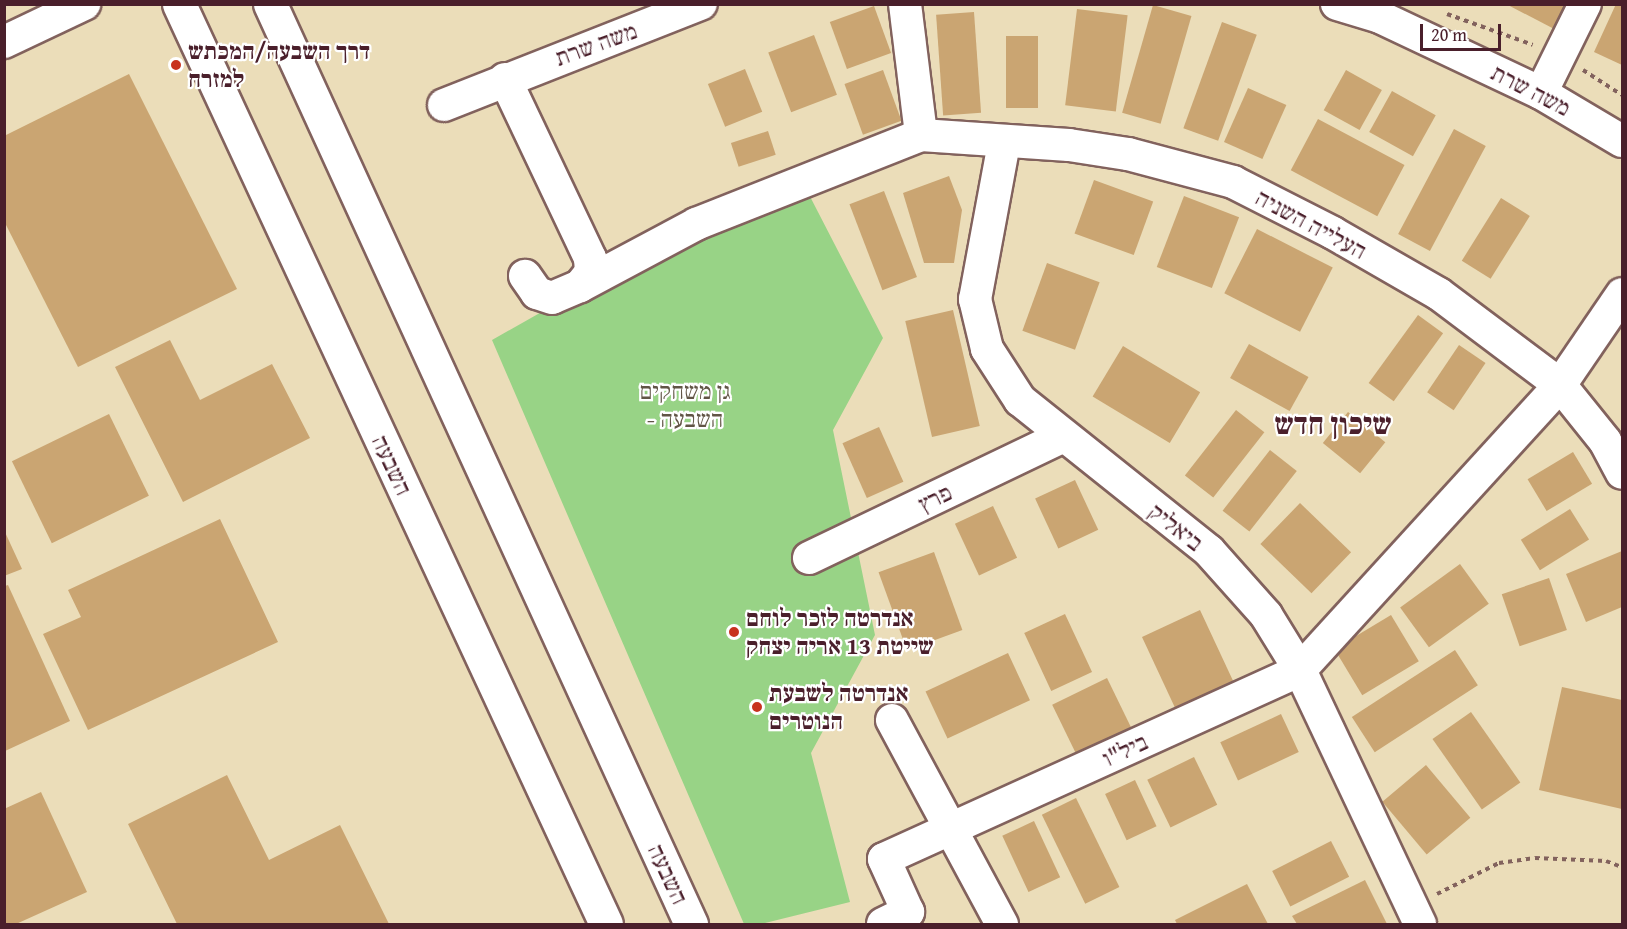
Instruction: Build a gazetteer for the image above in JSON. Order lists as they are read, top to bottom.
{
  "streets": {
    "highway": ["השבעה"],
    "street": [
      "משה שרת",
      "העלייה השניה",
      "פרץ",
      "ביאליק",
      "ביל\"ו"
    ]
  },
  "crossings": [
    ["העלייה השניה", "ביאליק"],
    ["פרץ", "ביאליק"],
    ["ביאליק", "ביל\"ו"]
  ],
  "districts": ["שיכון חדש"],
  "parks": ["גן משחקים - השבעה"],
  "places": ["דרך השבעה/המכתש למזרח", "אנדרטה לזכר לוחם שייטת 13 אריה יצחק", "אנדרטה לשבעת הנוטרים"],
  "scale_bar": "20 m"
}
